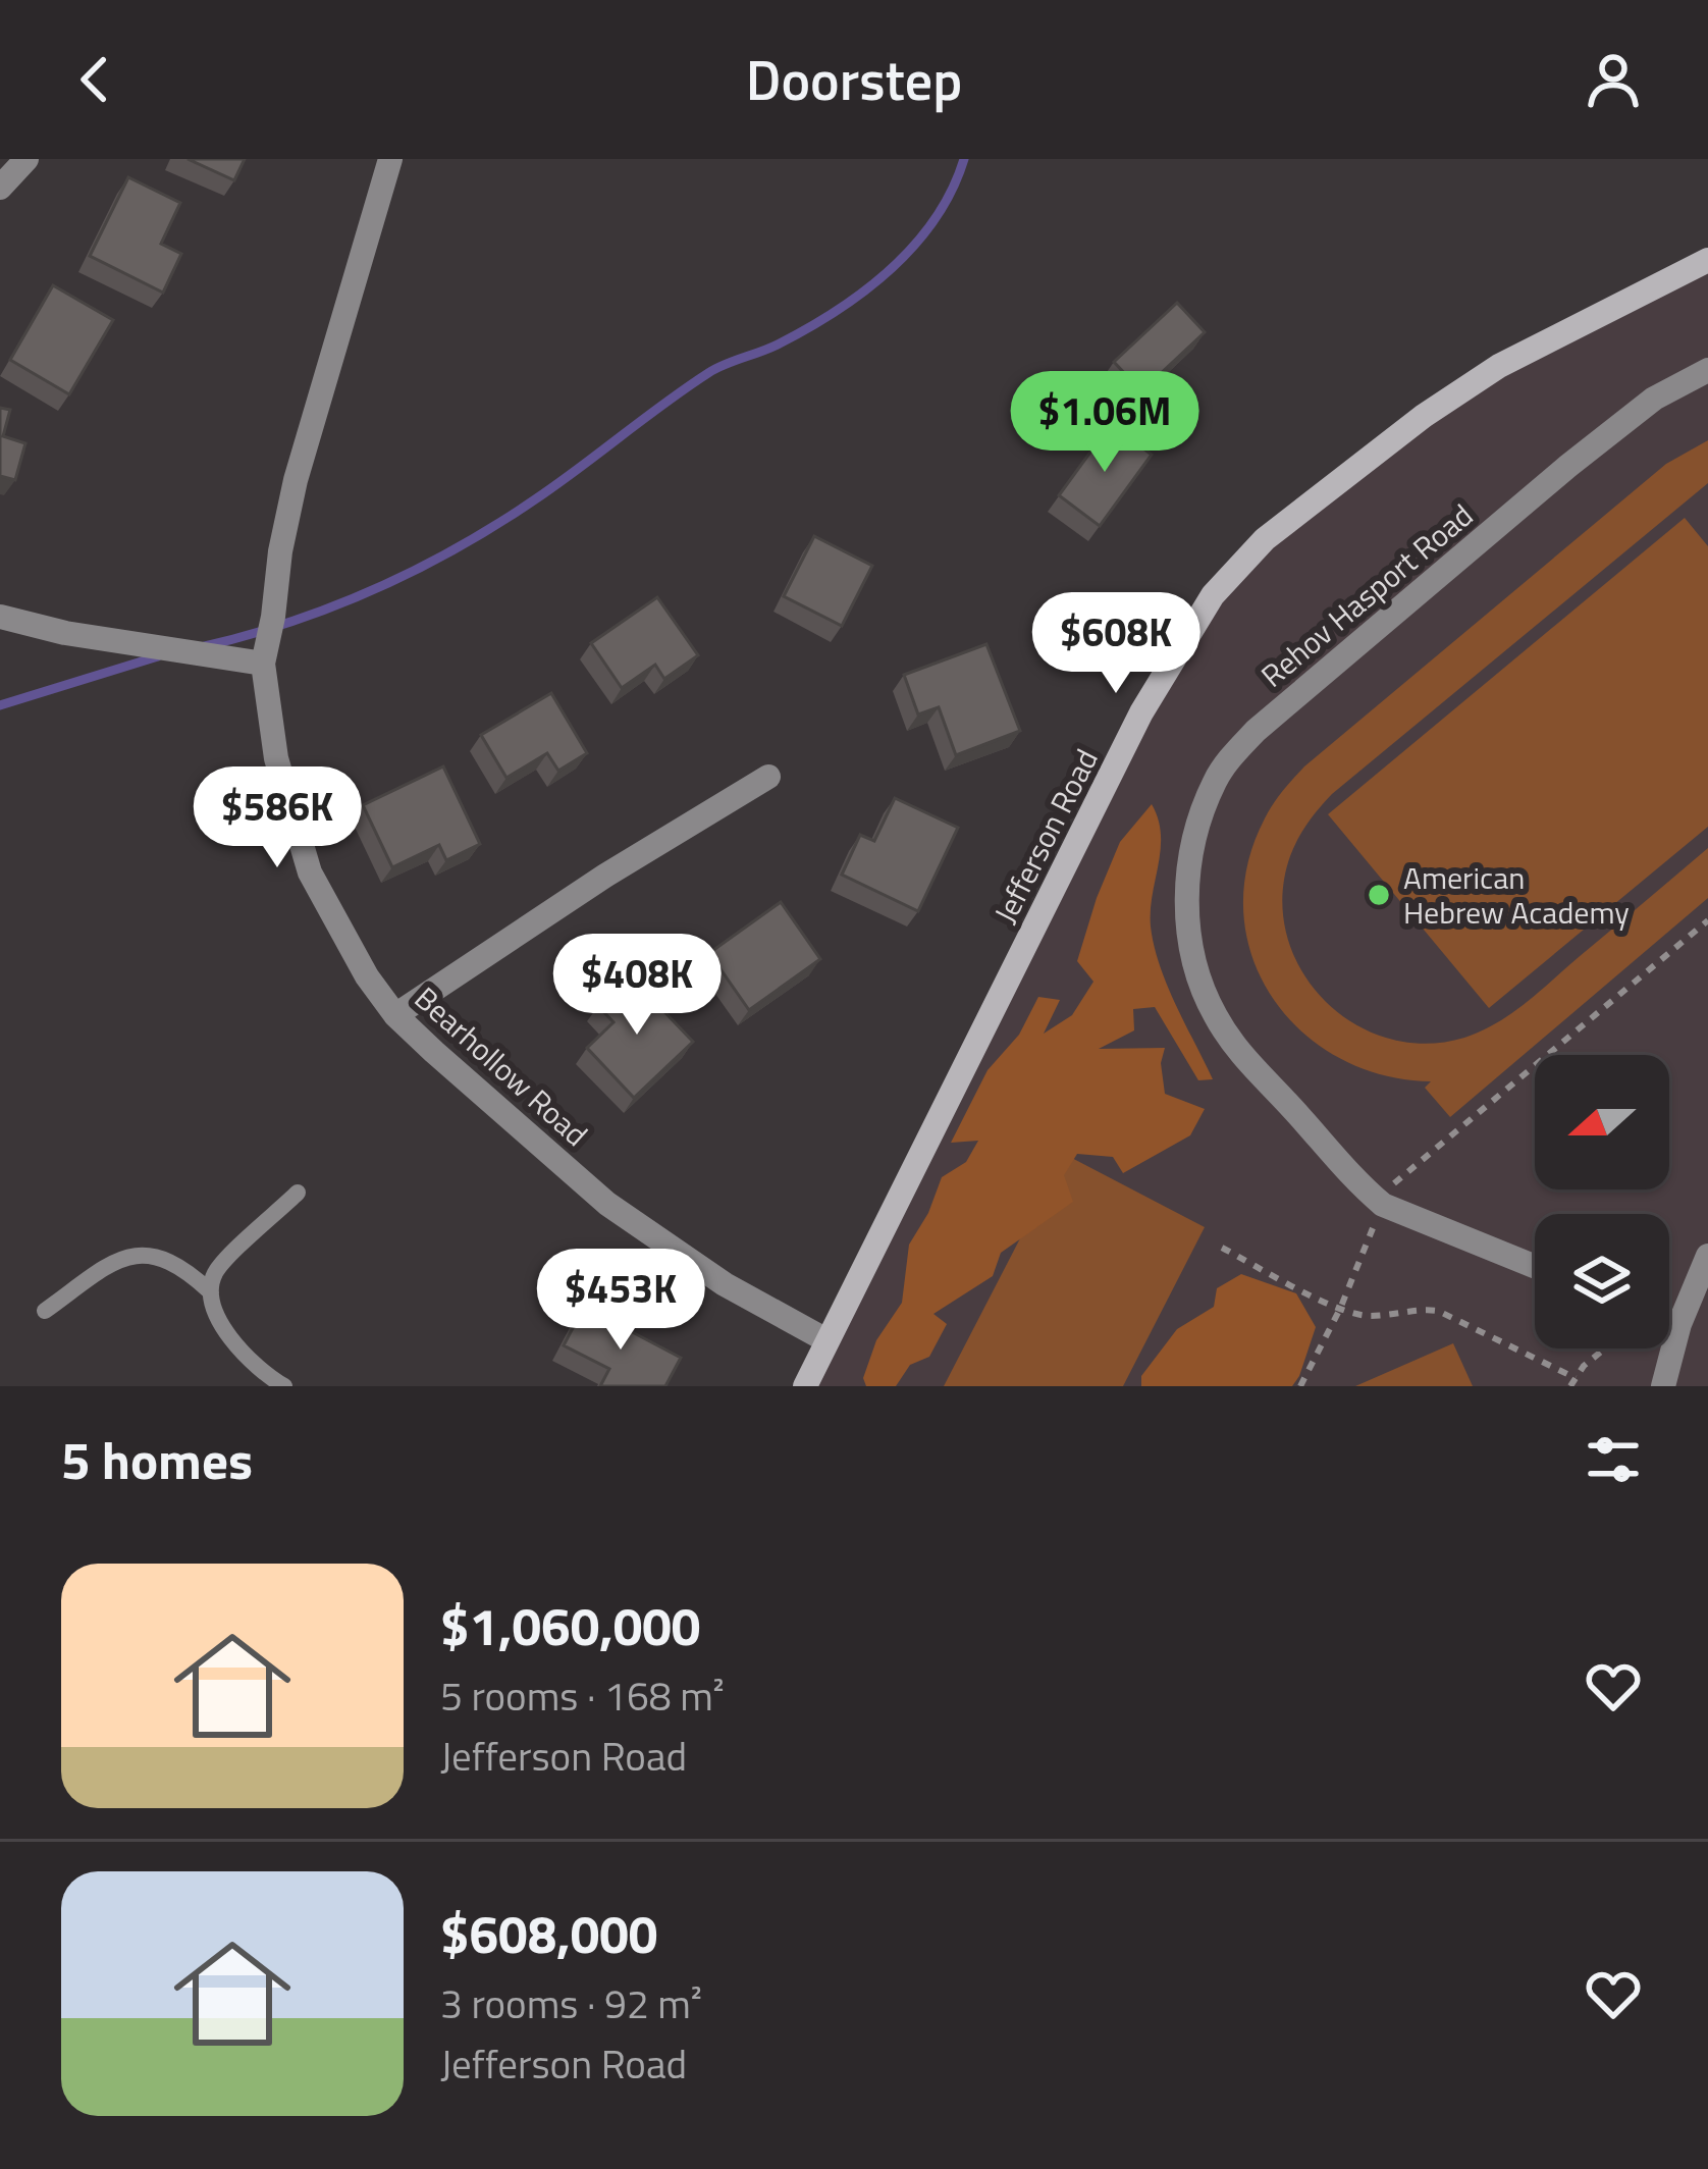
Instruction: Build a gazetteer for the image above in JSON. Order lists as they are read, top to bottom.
{
  "streets": {
    "street": ["Rehov Hasport Road", "Jefferson Road", "Bearhollow Road"]
  },
  "crossings": [
    ["Jefferson Road", "Bearhollow Road"]
  ],
  "places": ["American Hebrew Academy"],
  "north": "left",
  "page": {
    "header": "Doorstep",
    "price": [
      "$1.06M",
      "$608K",
      "$586K",
      "$408K",
      "$453K"
    ],
    "heading": "5 homes",
    "list": [
      {
        "name": "$1,060,000",
        "note": "5 rooms · 168 m² · Jefferson Road"
      },
      {
        "name": "$608,000",
        "note": "3 rooms · 92 m² · Jefferson Road"
      }
    ]
  }
}
